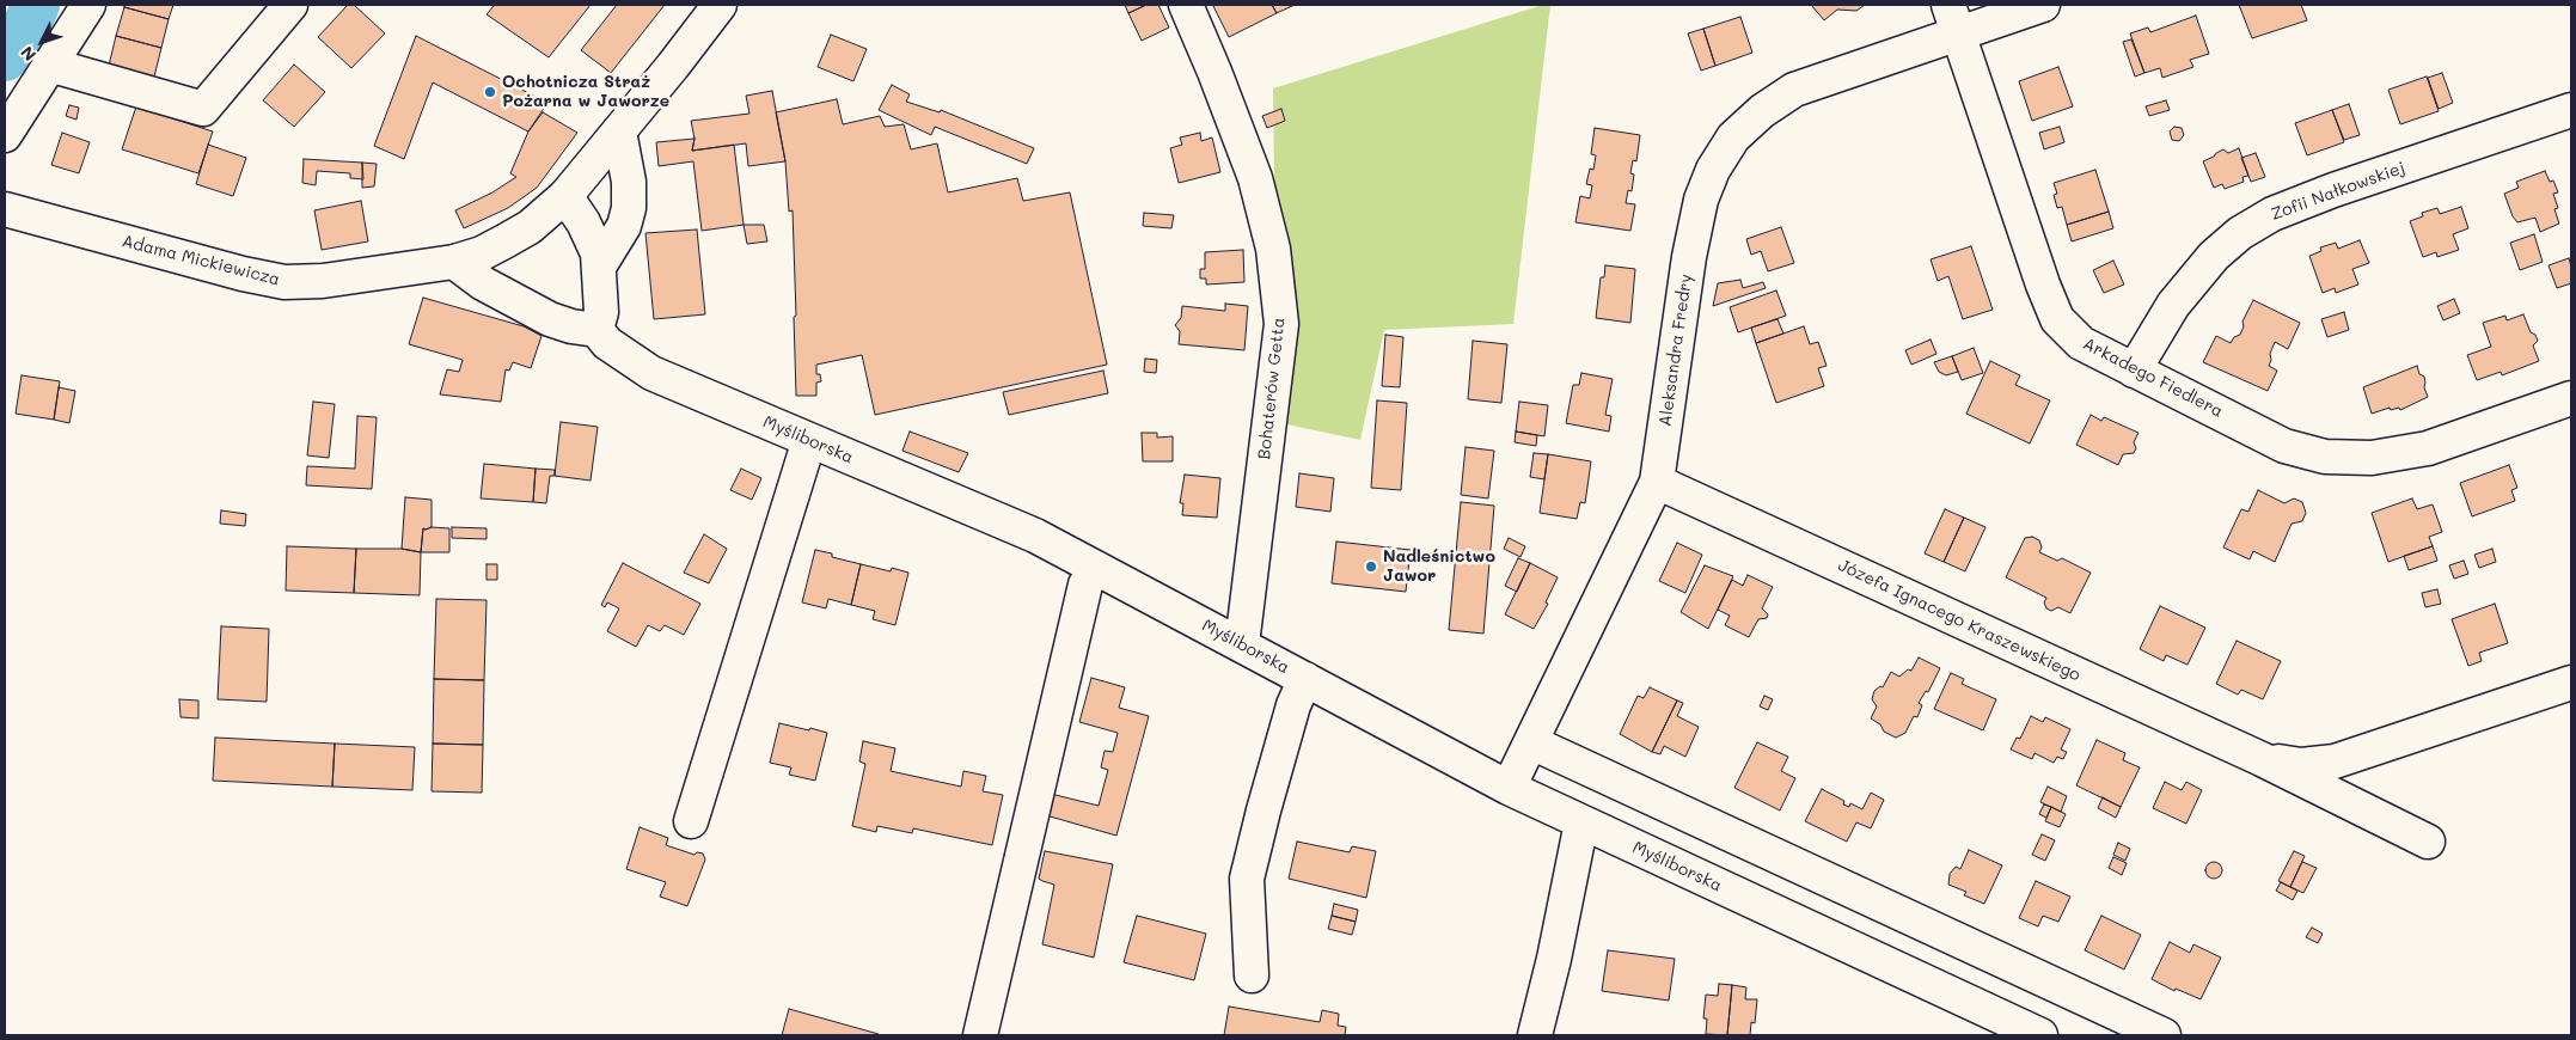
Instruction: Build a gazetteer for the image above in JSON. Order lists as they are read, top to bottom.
{
  "streets": {
    "street": [
      "Zofii Nałkowskiej",
      "Adama Mickiewicza",
      "Aleksandra Fredry",
      "Arkadego Fiedlera",
      "Bohaterów Getta",
      "Myśliborska",
      "Józefa Ignacego Kraszewskiego"
    ]
  },
  "crossings": [
    ["Zofii Nałkowskiej", "Arkadego Fiedlera"],
    ["Aleksandra Fredry", "Arkadego Fiedlera"],
    ["Aleksandra Fredry", "Myśliborska"],
    ["Aleksandra Fredry", "Józefa Ignacego Kraszewskiego"],
    ["Bohaterów Getta", "Myśliborska"]
  ],
  "places": ["Ochotnicza Straż Pożarna w Jaworze", "Nadleśnictwo Jawor"],
  "north": "bottom left"
}
